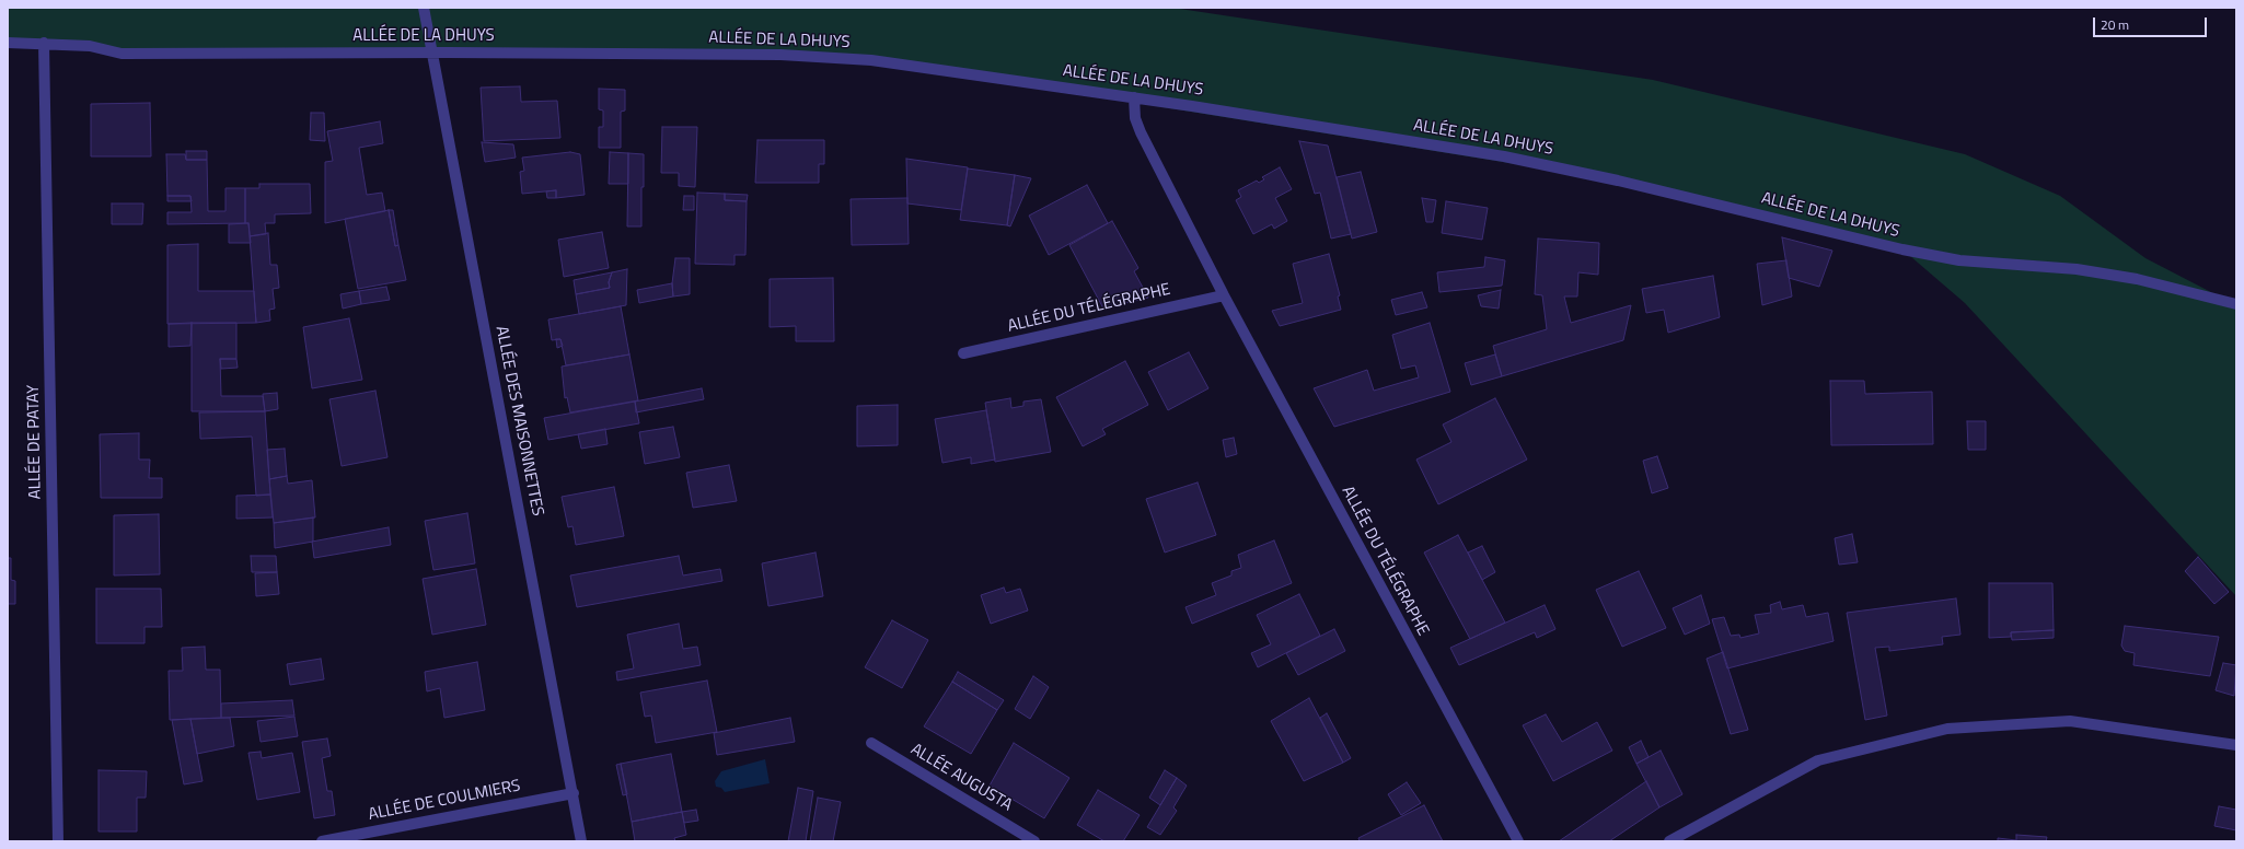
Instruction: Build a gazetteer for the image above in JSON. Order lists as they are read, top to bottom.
{
  "streets": {
    "street": [
      "ALLÉE DE LA DHUYS",
      "ALLÉE DU TÉLÉGRAPHE",
      "ALLÉE DES MAISONNETTES",
      "ALLÉE DE PATAY",
      "ALLÉE AUGUSTA",
      "ALLÉE DE COULMIERS"
    ]
  },
  "crossings": [
    ["ALLÉE DE LA DHUYS", "ALLÉE DU TÉLÉGRAPHE"],
    ["ALLÉE DE LA DHUYS", "ALLÉE DES MAISONNETTES"],
    ["ALLÉE DE LA DHUYS", "ALLÉE DE PATAY"],
    ["ALLÉE DES MAISONNETTES", "ALLÉE DE COULMIERS"]
  ],
  "scale_bar": "20 m"
}
